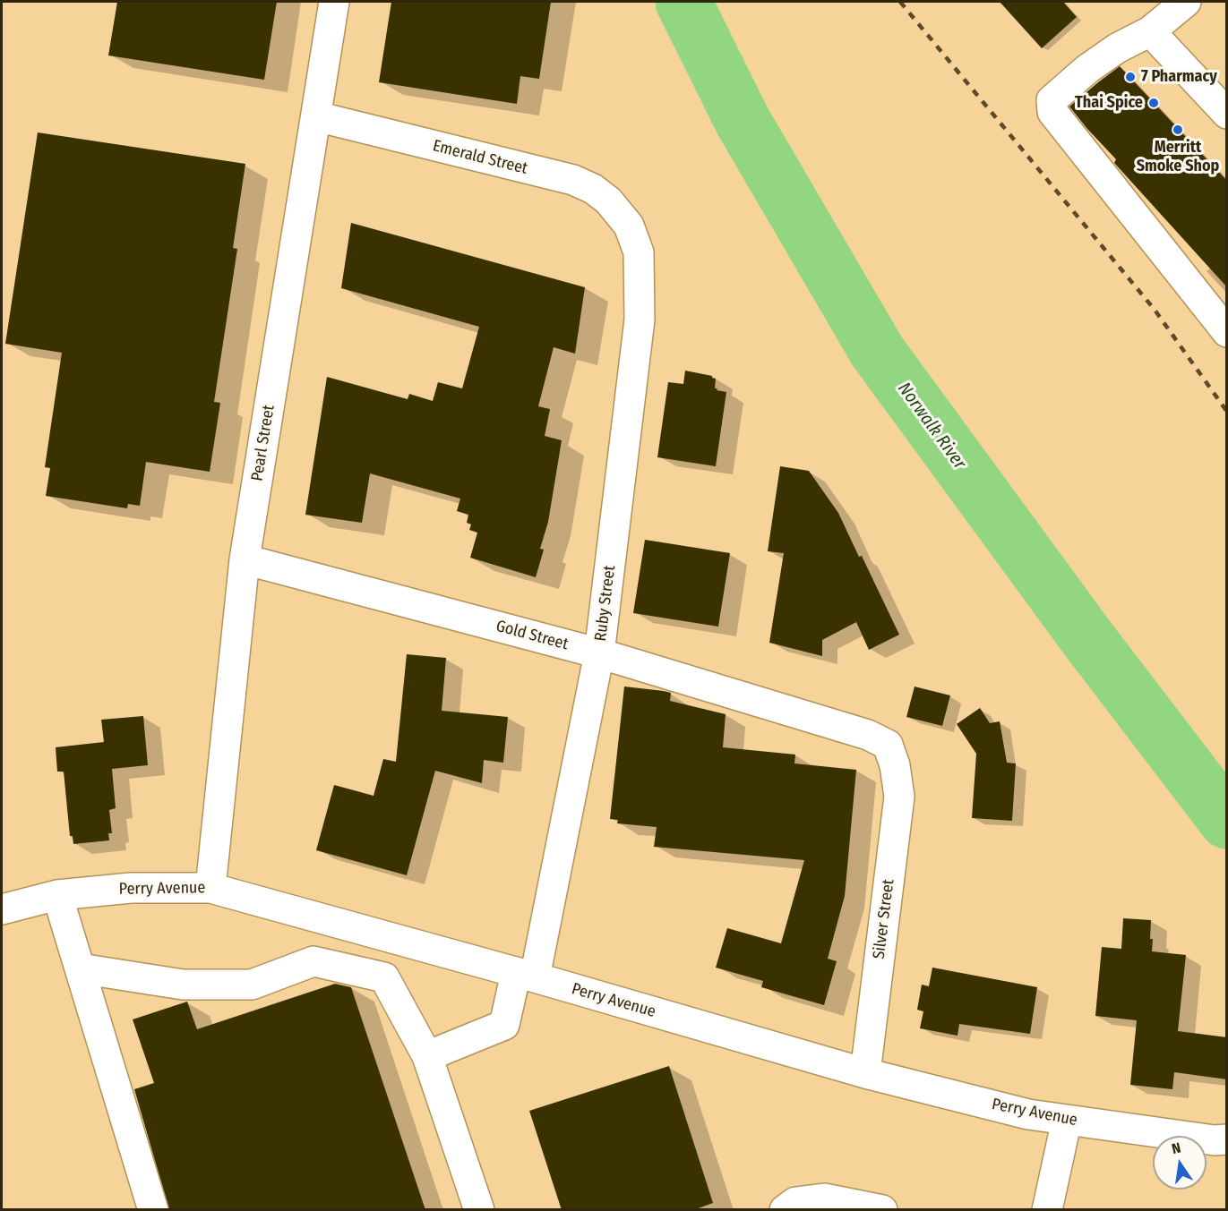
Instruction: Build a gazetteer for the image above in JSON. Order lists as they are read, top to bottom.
{
  "streets": {
    "street": [
      "Emerald Street",
      "Pearl Street",
      "Ruby Street",
      "Gold Street",
      "Perry Avenue",
      "Silver Street"
    ]
  },
  "crossings": [
    ["Emerald Street", "Pearl Street"],
    ["Emerald Street", "Ruby Street"],
    ["Pearl Street", "Gold Street"],
    ["Pearl Street", "Perry Avenue"],
    ["Ruby Street", "Gold Street"],
    ["Ruby Street", "Perry Avenue"],
    ["Gold Street", "Silver Street"],
    ["Perry Avenue", "Silver Street"]
  ],
  "water": ["Norwalk River"],
  "places": ["7 Pharmacy", "Thai Spice", "Merritt Smoke Shop"],
  "north": "top"
}
